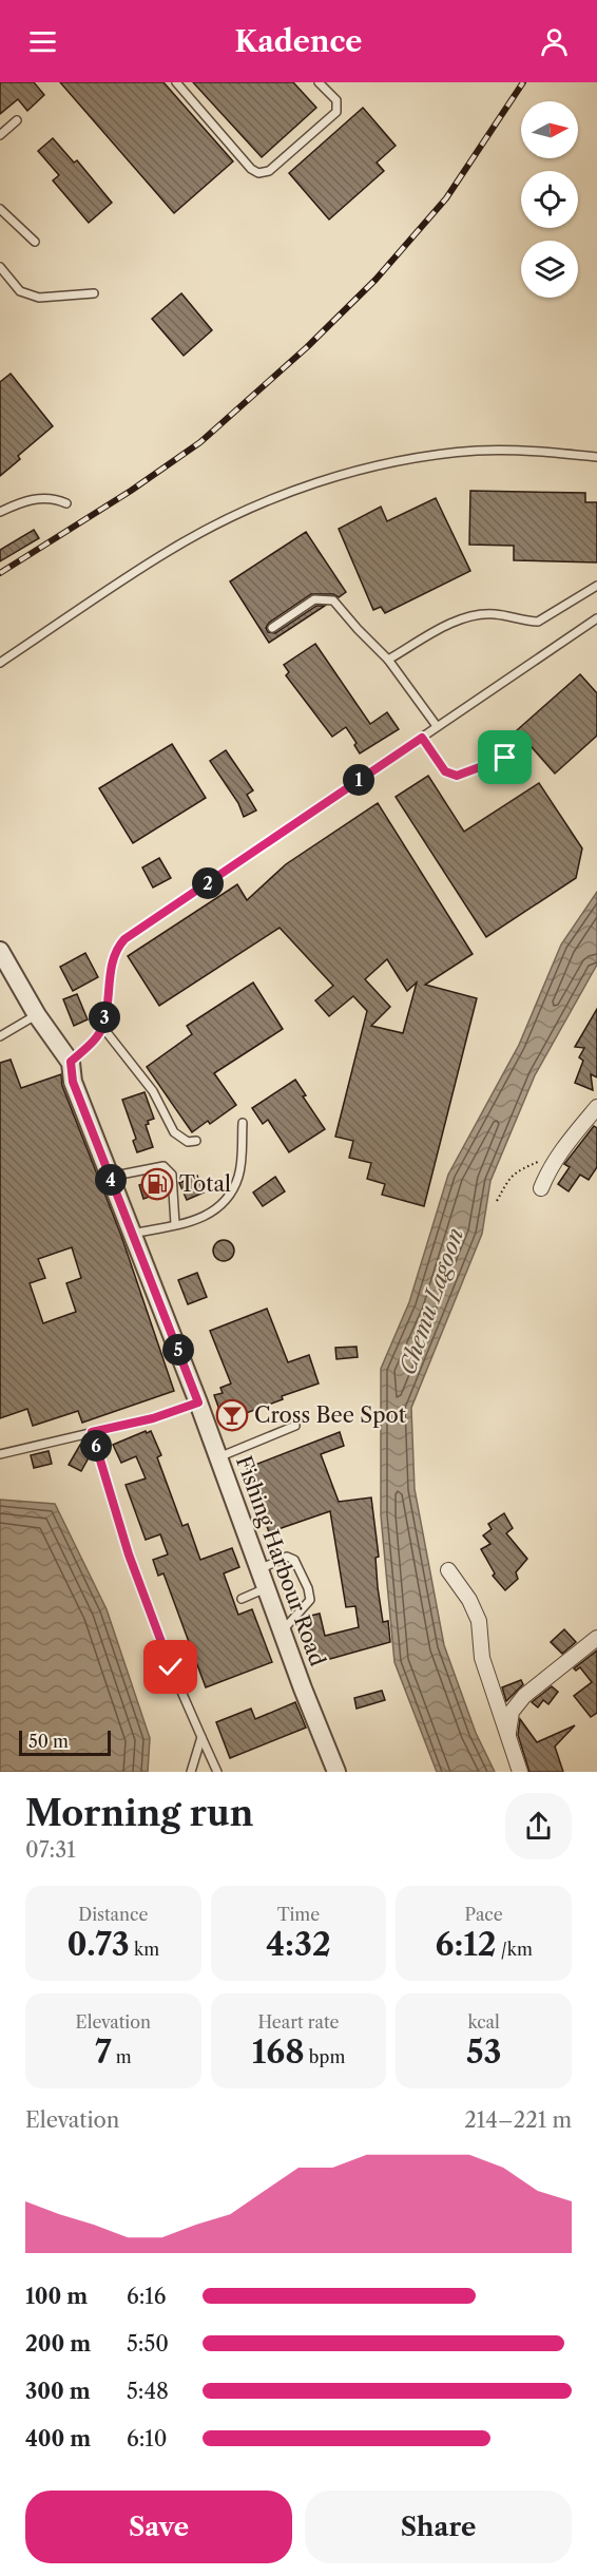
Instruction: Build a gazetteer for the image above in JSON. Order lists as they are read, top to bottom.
{
  "streets": {
    "street": ["Fishing Harbour Road"]
  },
  "water": ["Chemu Lagoon"],
  "places": {
    "fuel station": ["Total"],
    "bar": ["Cross Bee Spot"]
  },
  "scale_bar": "50 m",
  "north": "right",
  "page": {
    "header": "Kadence",
    "pins": [
      "1",
      "2",
      "3",
      "4",
      "5",
      "6"
    ],
    "scale": "50 m",
    "heading": ["Morning run", "07:31"],
    "stats": [
      ["Distance", "0.73 km"],
      ["Time", "4:32"],
      ["Pace", "6:12 /km"],
      ["Elevation", "7 m"],
      ["Heart rate", "168 bpm"],
      ["kcal", "53"]
    ],
    "chart": ["Elevation", "214–221 m"],
    "list": [
      {
        "name": "100 m",
        "note": "6:16"
      },
      {
        "name": "200 m",
        "note": "5:50"
      },
      {
        "name": "300 m",
        "note": "5:48"
      },
      {
        "name": "400 m",
        "note": "6:10"
      }
    ],
    "buttons": ["Save", "Share"]
  }
}
